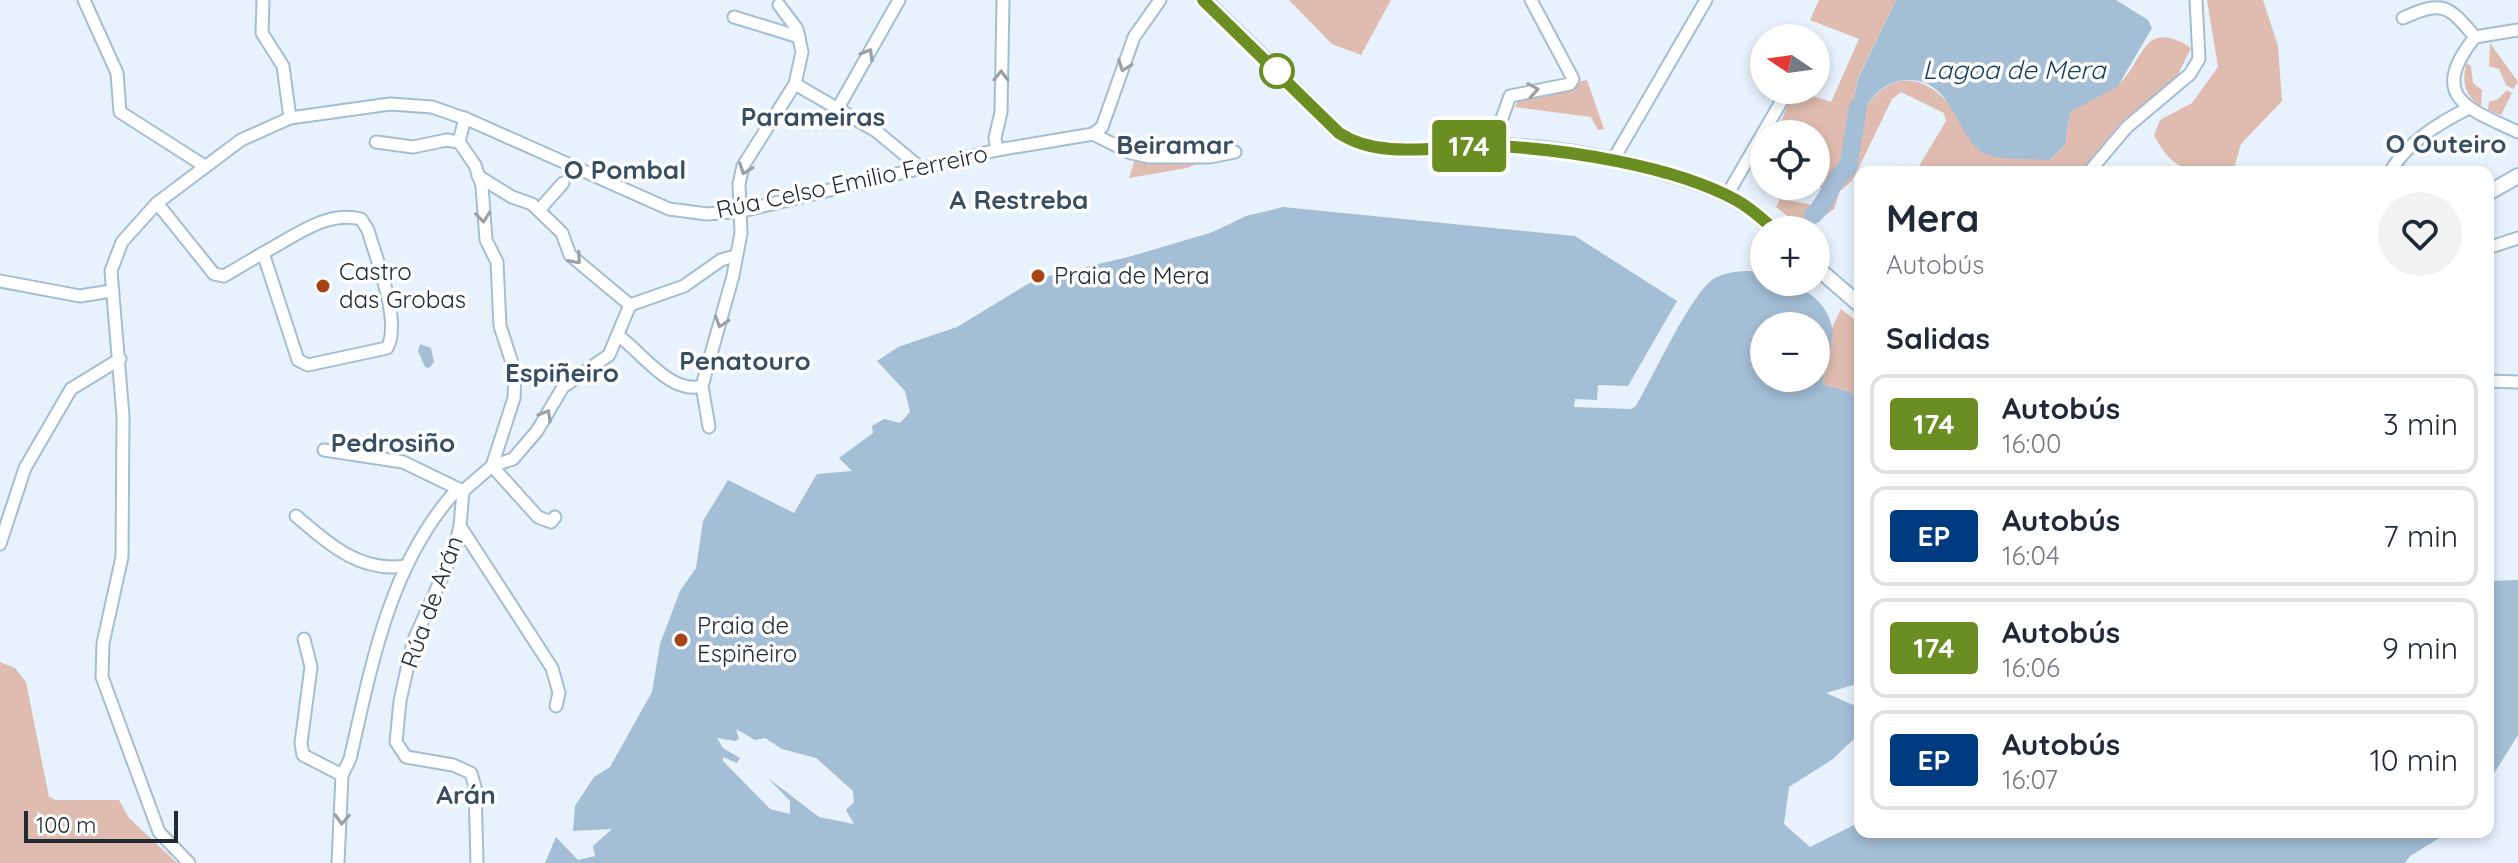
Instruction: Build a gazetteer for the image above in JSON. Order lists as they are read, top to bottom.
{
  "streets": {
    "street": ["Rúa Celso Emilio Ferreiro", "Rúa de Arán"]
  },
  "districts": [
    "Parameiras",
    "O Outeiro",
    "Beiramar",
    "O Pombal",
    "A Restreba",
    "Penatouro",
    "Espiñeiro",
    "Pedrosiño",
    "Arán"
  ],
  "water": ["Lagoa de Mera"],
  "places": ["Praia de Mera", "Castro das Grobas", "Praia de Espiñeiro"],
  "lines": ["bus line 174"],
  "scale_bar": "100 m",
  "north": "left",
  "page": {
    "on_map": "174",
    "map_buttons": ["+", "−"],
    "heading": [
      ["Mera", "Autobús"],
      "Salidas"
    ],
    "list": [
      {
        "mark": "174",
        "name": "Autobús",
        "note": "16:00",
        "value": "3 min"
      },
      {
        "mark": "EP",
        "name": "Autobús",
        "note": "16:04",
        "value": "7 min"
      },
      {
        "mark": "174",
        "name": "Autobús",
        "note": "16:06",
        "value": "9 min"
      },
      {
        "mark": "EP",
        "name": "Autobús",
        "note": "16:07",
        "value": "10 min"
      }
    ],
    "scale": "100 m"
  }
}
